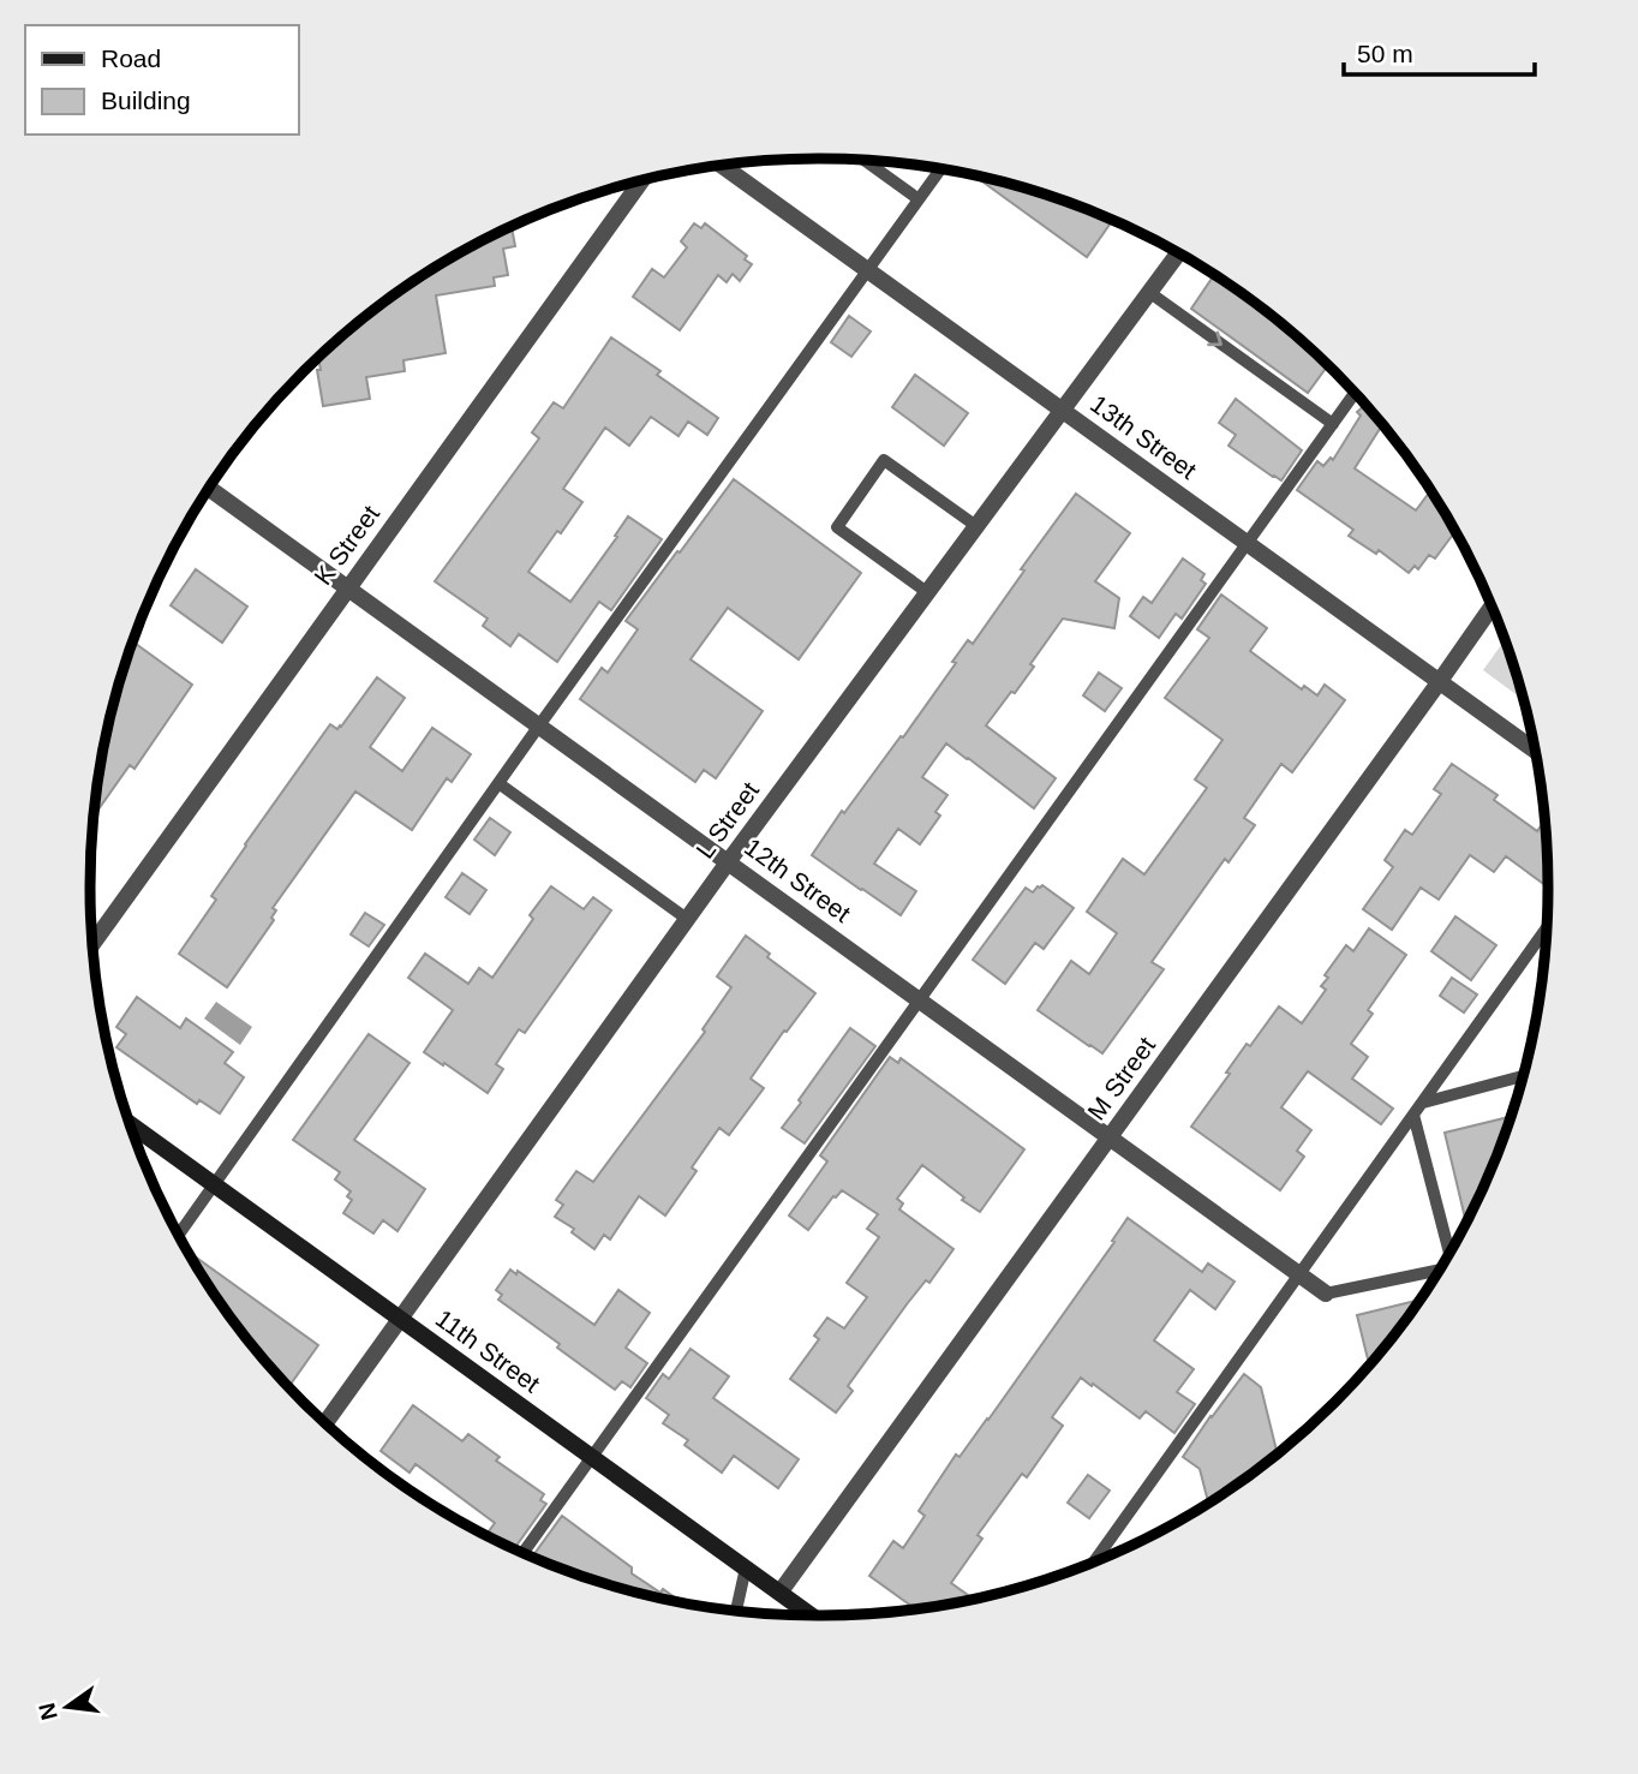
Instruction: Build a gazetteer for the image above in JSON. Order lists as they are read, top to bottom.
{
  "streets": {
    "street": [
      "13th Street",
      "K Street",
      "L Street",
      "12th Street",
      "M Street",
      "11th Street"
    ]
  },
  "crossings": [
    ["13th Street", "L Street"],
    ["13th Street", "M Street"],
    ["K Street", "12th Street"],
    ["L Street", "12th Street"],
    ["L Street", "11th Street"],
    ["12th Street", "M Street"],
    ["M Street", "11th Street"]
  ],
  "legend": ["Road", "Building"],
  "scale_bar": "50 m",
  "north": "left"
}
